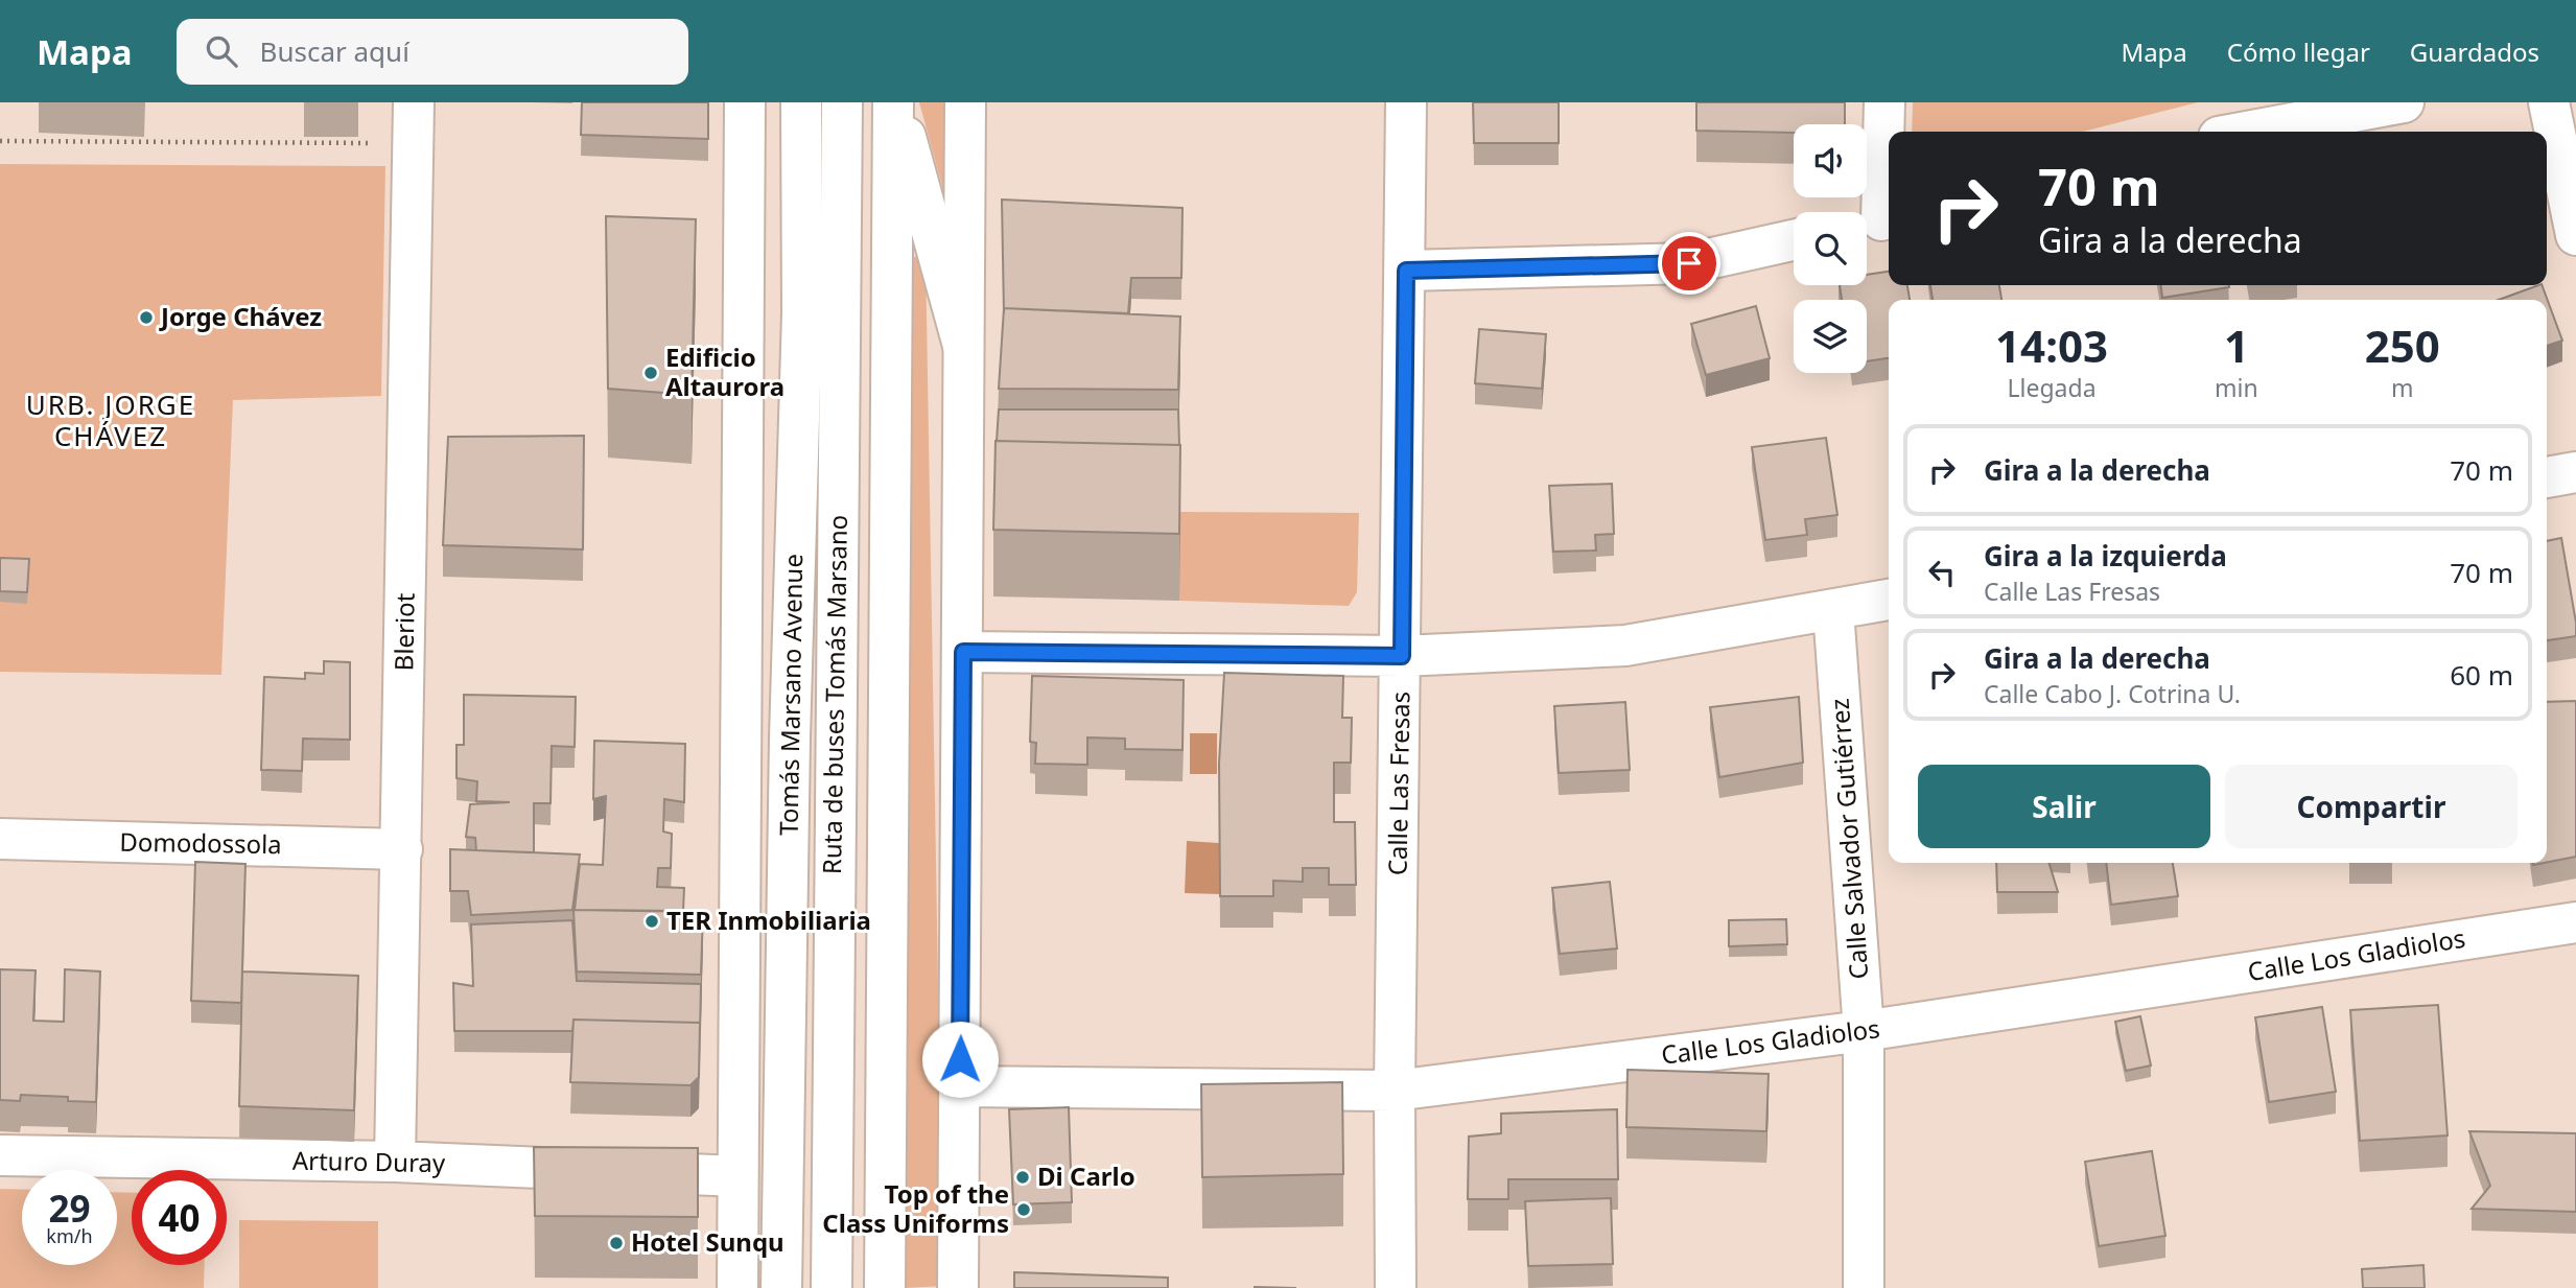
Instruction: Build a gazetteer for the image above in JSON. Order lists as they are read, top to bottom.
{
  "streets": {
    "street": [
      "Bleriot",
      "Tomás Marsano Avenue",
      "Ruta de buses Tomás Marsano",
      "Calle Las Fresas",
      "Calle Salvador Gutiérrez",
      "Domodossola",
      "Calle Los Gladiolos",
      "Arturo Duray"
    ]
  },
  "crossings": [
    ["Bleriot", "Domodossola"],
    ["Bleriot", "Arturo Duray"],
    ["Tomás Marsano Avenue", "Arturo Duray"],
    ["Calle Las Fresas", "Calle Los Gladiolos"],
    ["Calle Salvador Gutiérrez", "Calle Los Gladiolos"]
  ],
  "districts": ["URB. JORGE CHÁVEZ"],
  "places": [
    "Jorge Chávez",
    "Edificio Altaurora",
    "TER Inmobiliaria",
    "Di Carlo",
    "Top of the Class Uniforms",
    "Hotel Sunqu"
  ],
  "page": {
    "header": "Mapa",
    "search": "Buscar aquí",
    "nav": ["Mapa", "Cómo llegar", "Guardados"],
    "turn": ["70 m", "Gira a la derecha"],
    "eta": [
      "14:03",
      "Llegada",
      "1",
      "min",
      "250",
      "m"
    ],
    "list": [
      {
        "name": "Gira a la derecha",
        "value": "70 m"
      },
      {
        "name": "Gira a la izquierda",
        "note": "Calle Las Fresas",
        "value": "70 m"
      },
      {
        "name": "Gira a la derecha",
        "note": "Calle Cabo J. Cotrina U.",
        "value": "60 m"
      }
    ],
    "buttons": ["Salir", "Compartir"],
    "speed": "29 km/h",
    "limit": "40"
  }
}
